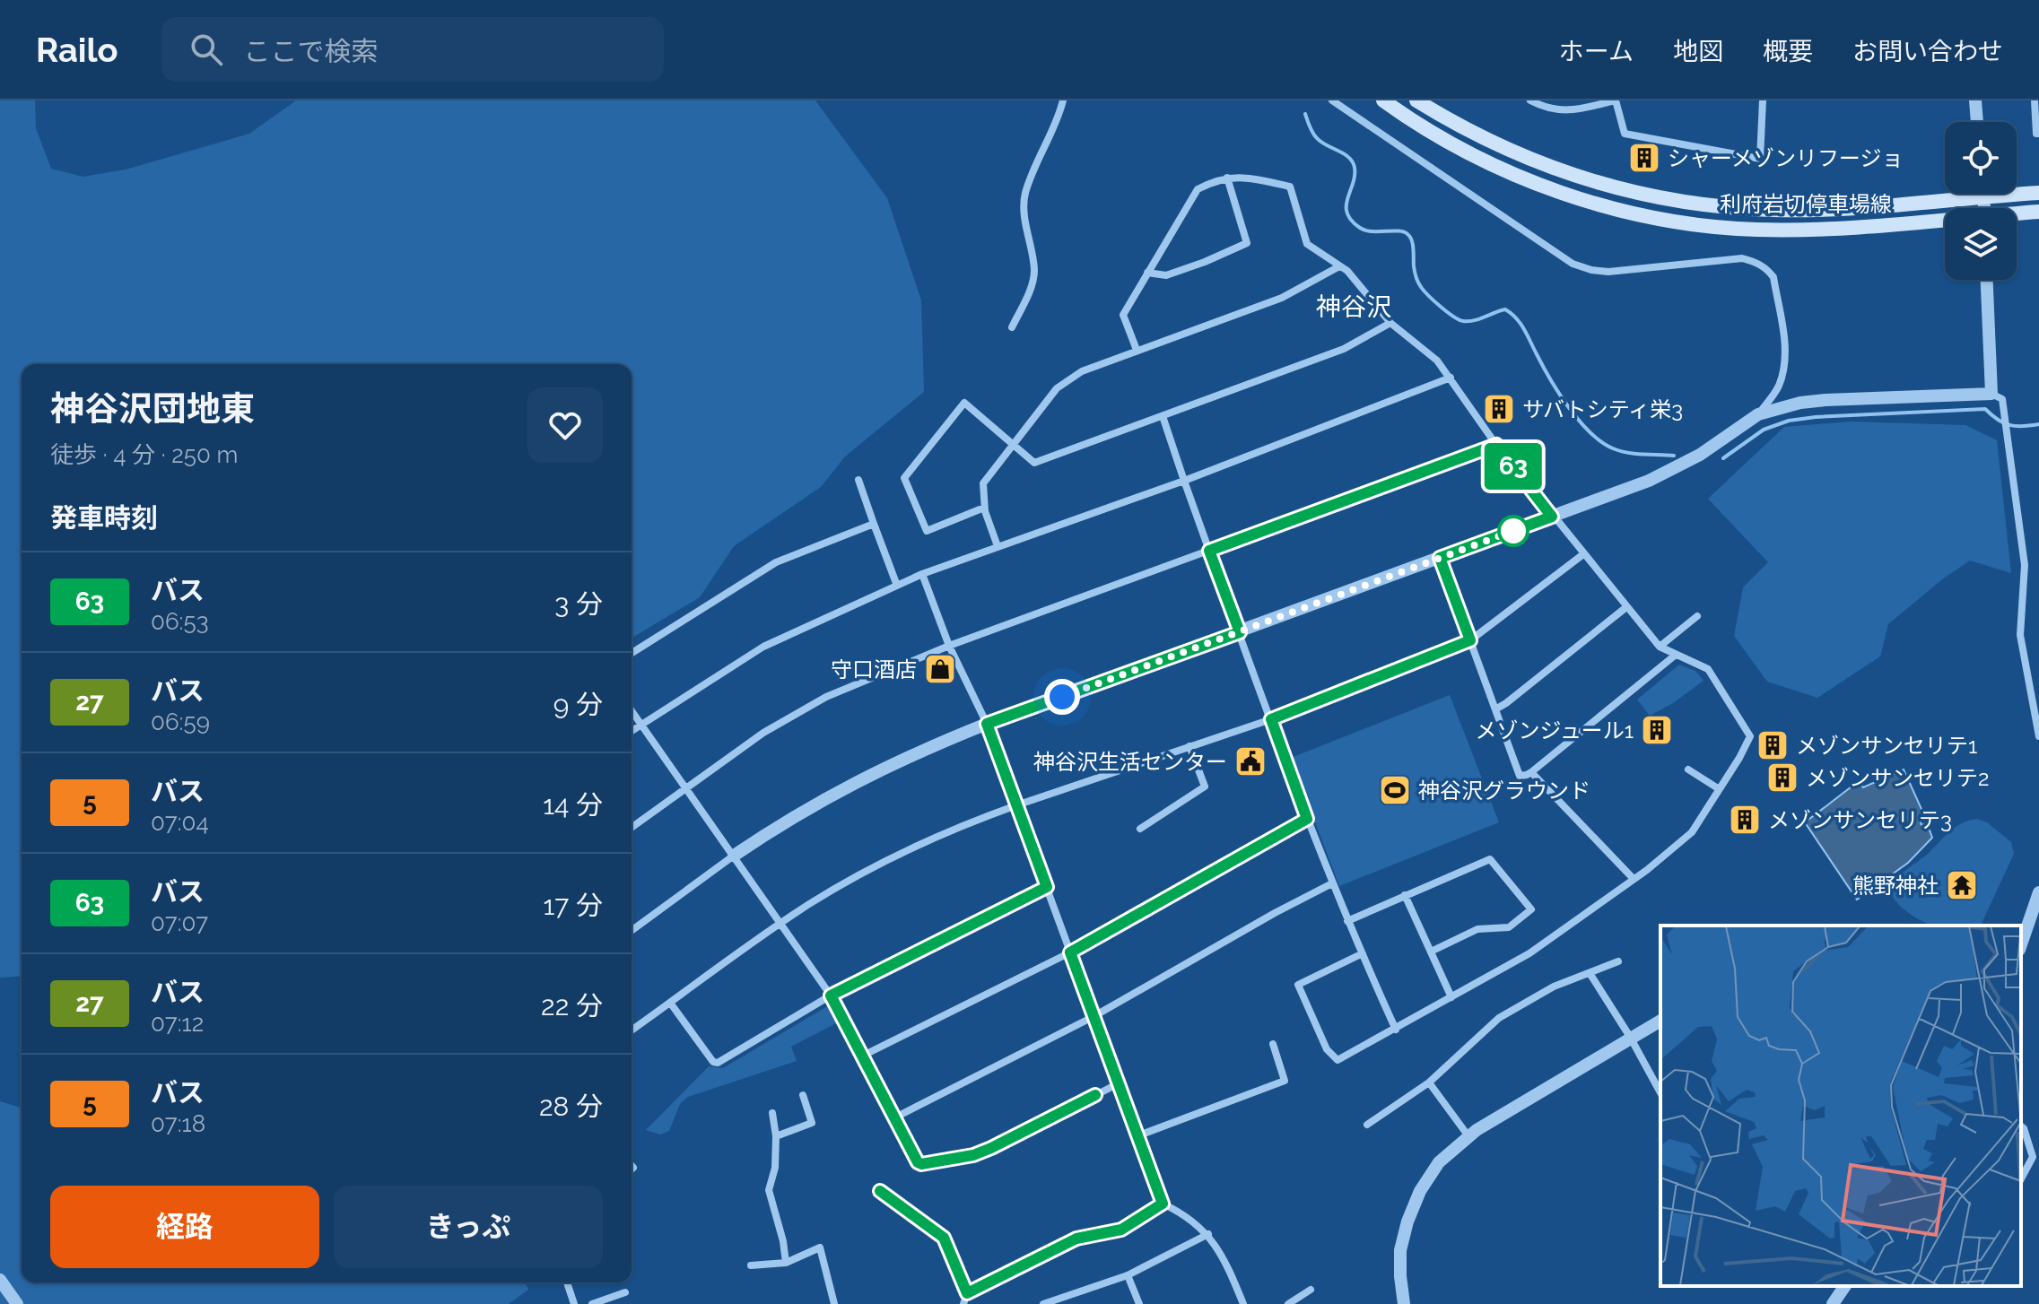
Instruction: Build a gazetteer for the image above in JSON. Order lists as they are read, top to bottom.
{
  "streets": {
    "main road": ["利府岩切停車場線"]
  },
  "districts": ["神谷沢"],
  "places": {
    "building": [
      "シャーメゾンリフージョ",
      "サバトシティ栄3",
      "メゾンジュール1",
      "メゾンサンセリテ1",
      "メゾンサンセリテ2",
      "メゾンサンセリテ3"
    ],
    "shop": ["守口酒店"],
    "public building": ["神谷沢生活センター"],
    "sports": ["神谷沢グラウンド"],
    "temple": ["熊野神社"]
  },
  "lines": ["bus line 63"],
  "page": {
    "header": "Railo",
    "search": "ここで検索",
    "nav": [
      "ホーム",
      "地図",
      "概要",
      "お問い合わせ"
    ],
    "on_map": "63",
    "heading": [
      ["神谷沢団地東", "徒歩 · 4 分 · 250 m"],
      "発車時刻"
    ],
    "list": [
      {
        "mark": "63",
        "name": "バス",
        "note": "06:53",
        "value": "3 分"
      },
      {
        "mark": "27",
        "name": "バス",
        "note": "06:59",
        "value": "9 分"
      },
      {
        "mark": "5",
        "name": "バス",
        "note": "07:04",
        "value": "14 分"
      },
      {
        "mark": "63",
        "name": "バス",
        "note": "07:07",
        "value": "17 分"
      },
      {
        "mark": "27",
        "name": "バス",
        "note": "07:12",
        "value": "22 分"
      },
      {
        "mark": "5",
        "name": "バス",
        "note": "07:18",
        "value": "28 分"
      }
    ],
    "buttons": ["経路", "きっぷ"]
  }
}
